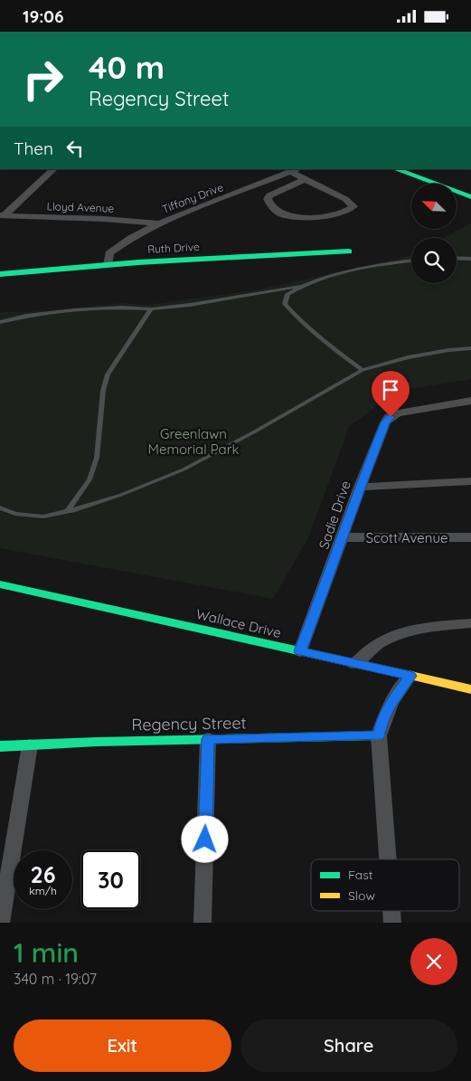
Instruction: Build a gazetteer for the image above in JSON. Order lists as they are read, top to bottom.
{
  "streets": {
    "street": [
      "Tiffany Drive",
      "Lloyd Avenue",
      "Ruth Drive",
      "Sadie Drive",
      "Scott Avenue",
      "Wallace Drive",
      "Regency Street"
    ]
  },
  "crossings": [
    ["Tiffany Drive", "Lloyd Avenue"],
    ["Tiffany Drive", "Ruth Drive"],
    ["Sadie Drive", "Scott Avenue"],
    ["Sadie Drive", "Wallace Drive"]
  ],
  "parks": ["Greenlawn Memorial Park"],
  "legend": ["Fast", "Slow"],
  "north": "top left",
  "page": {
    "status": "19:06",
    "turn": ["40 m", "Regency Street"],
    "then": "Then",
    "speed": "26 km/h",
    "limit": "30",
    "heading": ["1 min", "340 m · 19:07"],
    "buttons": ["Exit", "Share"]
  }
}
